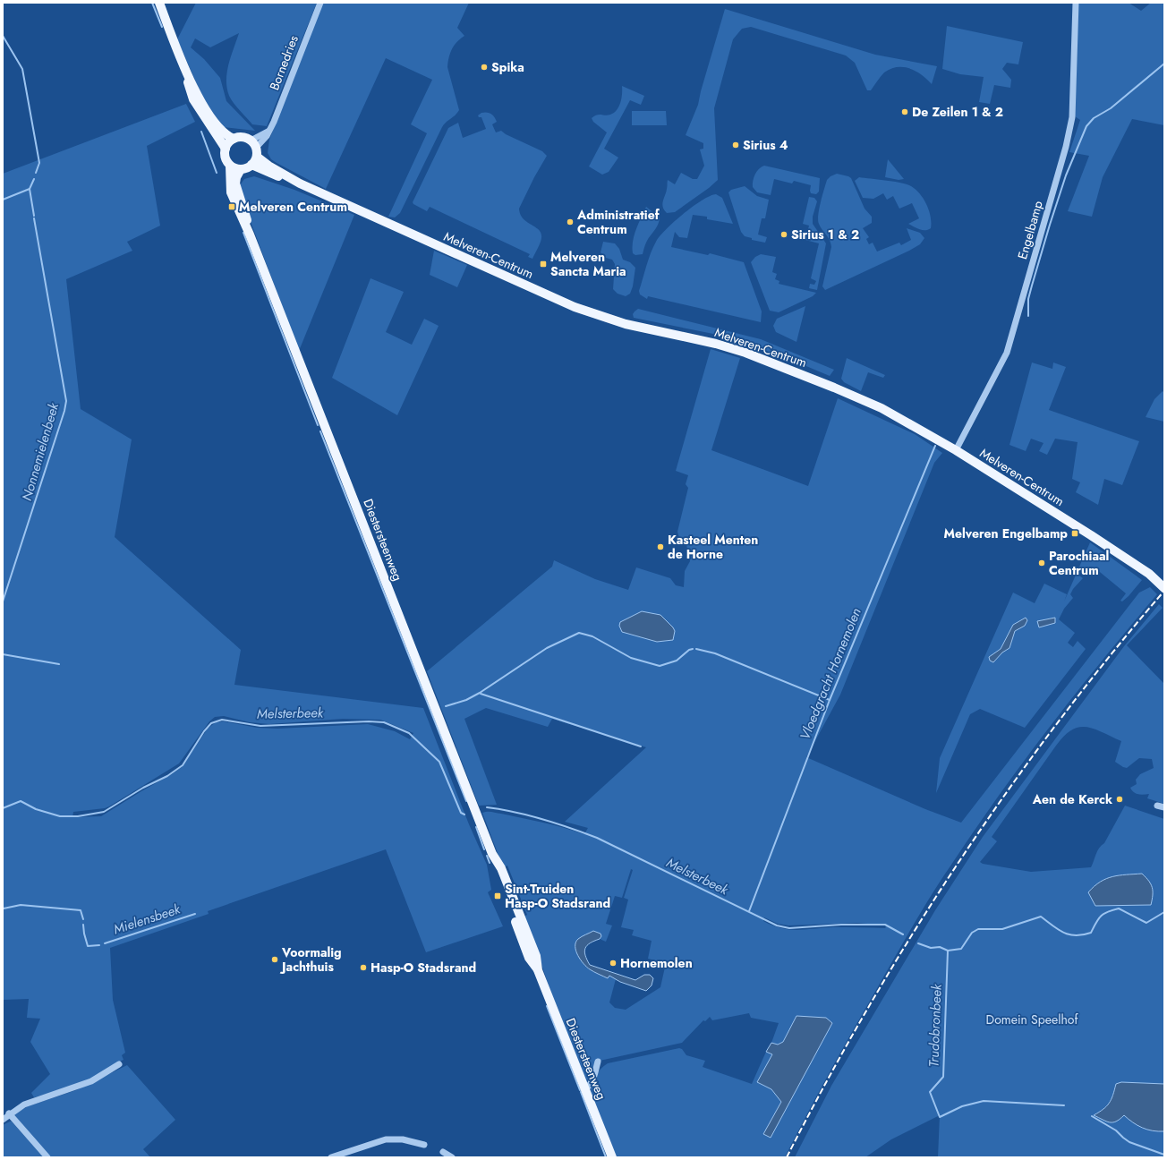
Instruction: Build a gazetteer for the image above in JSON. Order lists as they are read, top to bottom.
{
  "streets": {
    "main road": ["Melveren-Centrum", "Diestersteenweg"],
    "street": ["Bornedries", "Engelbamp"]
  },
  "crossings": [
    ["Bornedries", "Melveren-Centrum"],
    ["Bornedries", "Diestersteenweg"],
    ["Engelbamp", "Melveren-Centrum"],
    ["Melveren-Centrum", "Diestersteenweg"]
  ],
  "water": [
    "Nonnemielenbeek",
    "Vloedgracht Hornemolen",
    "Melsterbeek",
    "Mielensbeek",
    "Trudobronbeek"
  ],
  "parks": ["Domein Speelhof"],
  "places": {
    "other": [
      "Spika",
      "De Zeilen 1 & 2",
      "Sirius 4",
      "Administratief Centrum",
      "Sirius 1 & 2",
      "Kasteel Menten de Horne",
      "Parochiaal Centrum",
      "Aen de Kerck",
      "Voormalig Jachthuis",
      "Hornemolen",
      "Hasp-O Stadsrand"
    ],
    "transit": [
      "Melveren Centrum",
      "Melveren Sancta Maria",
      "Melveren Engelbamp",
      "Sint-Truiden Hasp-O Stadsrand"
    ]
  }
}
